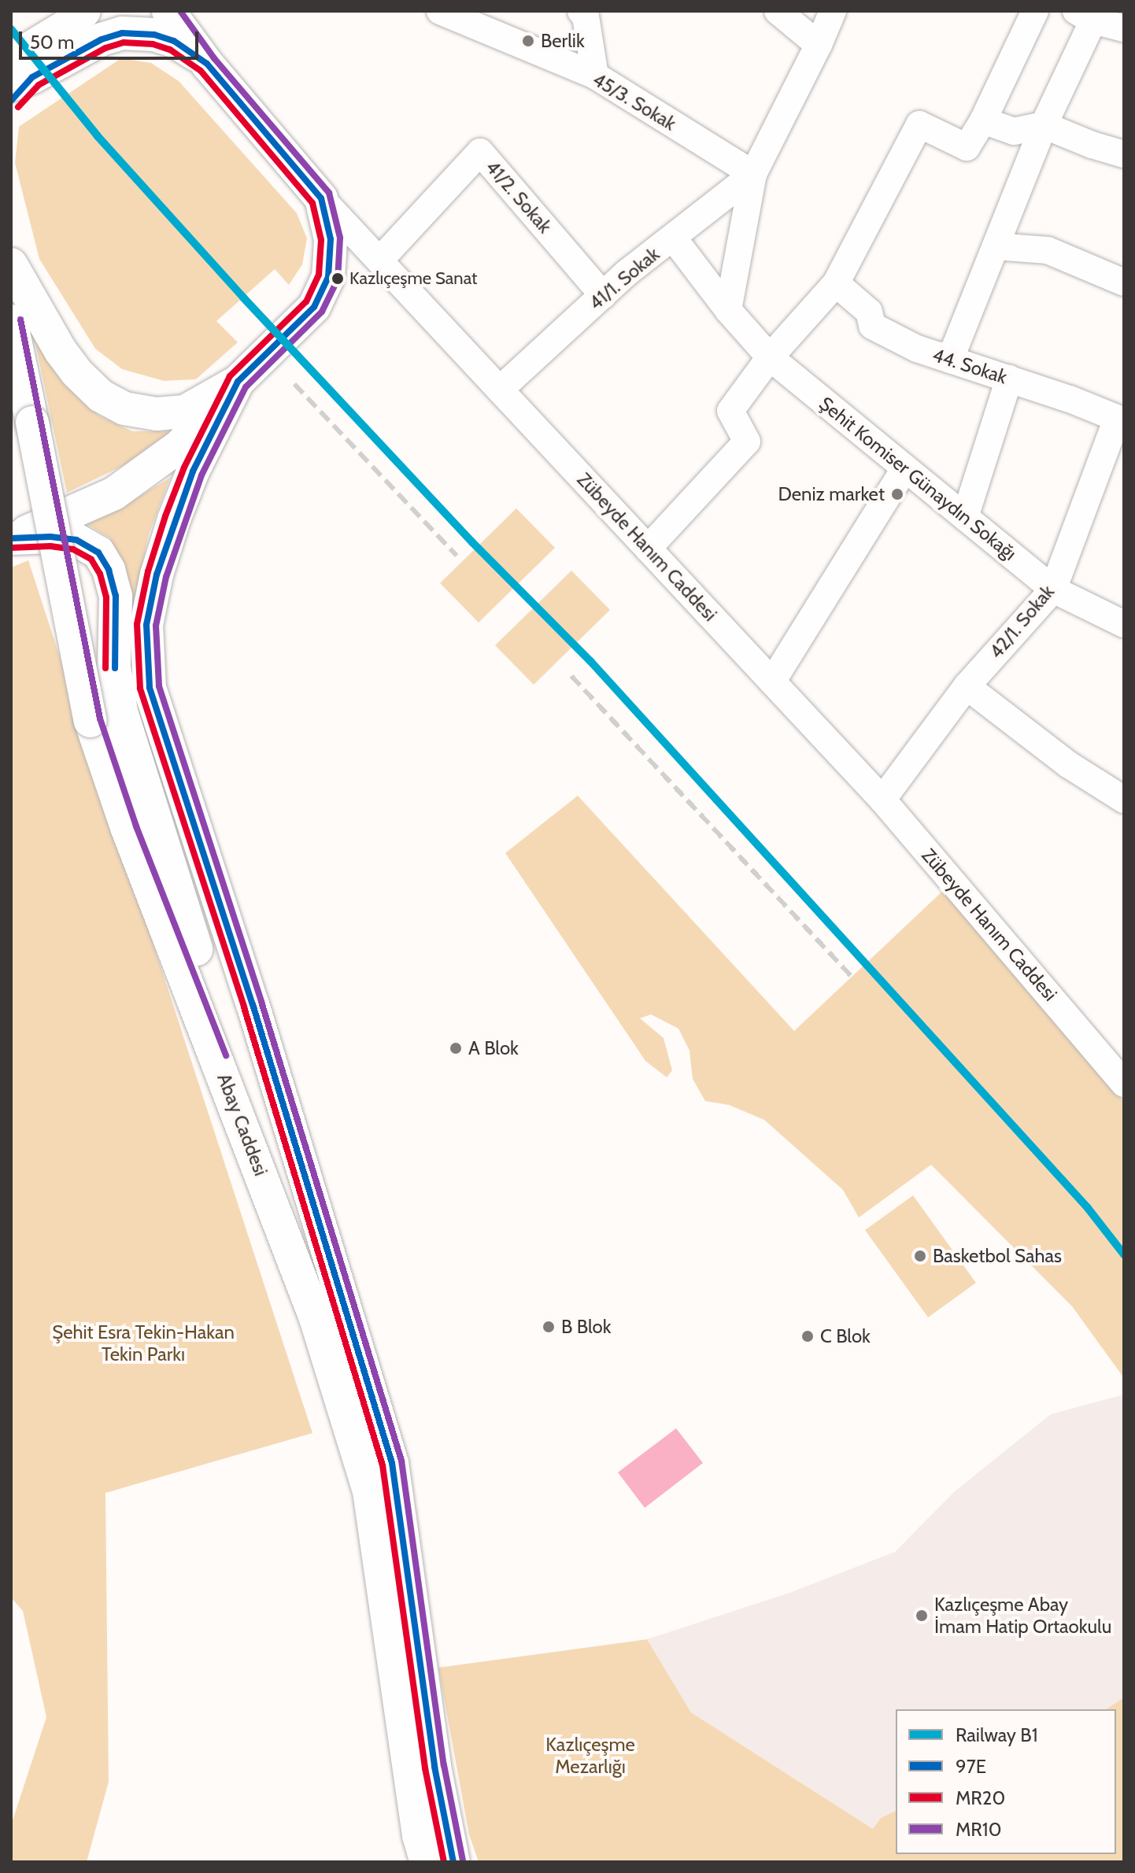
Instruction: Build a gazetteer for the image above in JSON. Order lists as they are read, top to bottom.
{
  "streets": {
    "main road": ["Zübeyde Hanım Caddesi", "Abay Caddesi"],
    "street": [
      "45/3. Sokak",
      "41/2. Sokak",
      "41/1. Sokak",
      "44. Sokak",
      "Şehit Komiser Günaydın Sokağı",
      "42/1. Sokak"
    ]
  },
  "crossings": [
    ["45/3. Sokak", "41/1. Sokak"],
    ["41/2. Sokak", "41/1. Sokak"],
    ["41/2. Sokak", "Zübeyde Hanım Caddesi"],
    ["41/1. Sokak", "Şehit Komiser Günaydın Sokağı"],
    ["41/1. Sokak", "Zübeyde Hanım Caddesi"],
    ["44. Sokak", "42/1. Sokak"],
    ["Şehit Komiser Günaydın Sokağı", "42/1. Sokak"],
    ["Zübeyde Hanım Caddesi", "42/1. Sokak"]
  ],
  "parks": ["Şehit Esra Tekin-Hakan Tekin Parkı", "Kazlıçeşme Mezarlığı"],
  "places": [
    "Berlik",
    "Kazlıçeşme Sanat",
    "Deniz market",
    "A Blok",
    "Basketbol Sahas",
    "B Blok",
    "C Blok",
    "Kazlıçeşme Abay İmam Hatip Ortaokulu"
  ],
  "lines": [
    "transit line MR10",
    "rail line B1",
    "transit line 97E",
    "transit line MR20"
  ],
  "legend": [
    "Railway B1",
    "97E",
    "MR20",
    "MR10"
  ],
  "scale_bar": "50 m"
}
